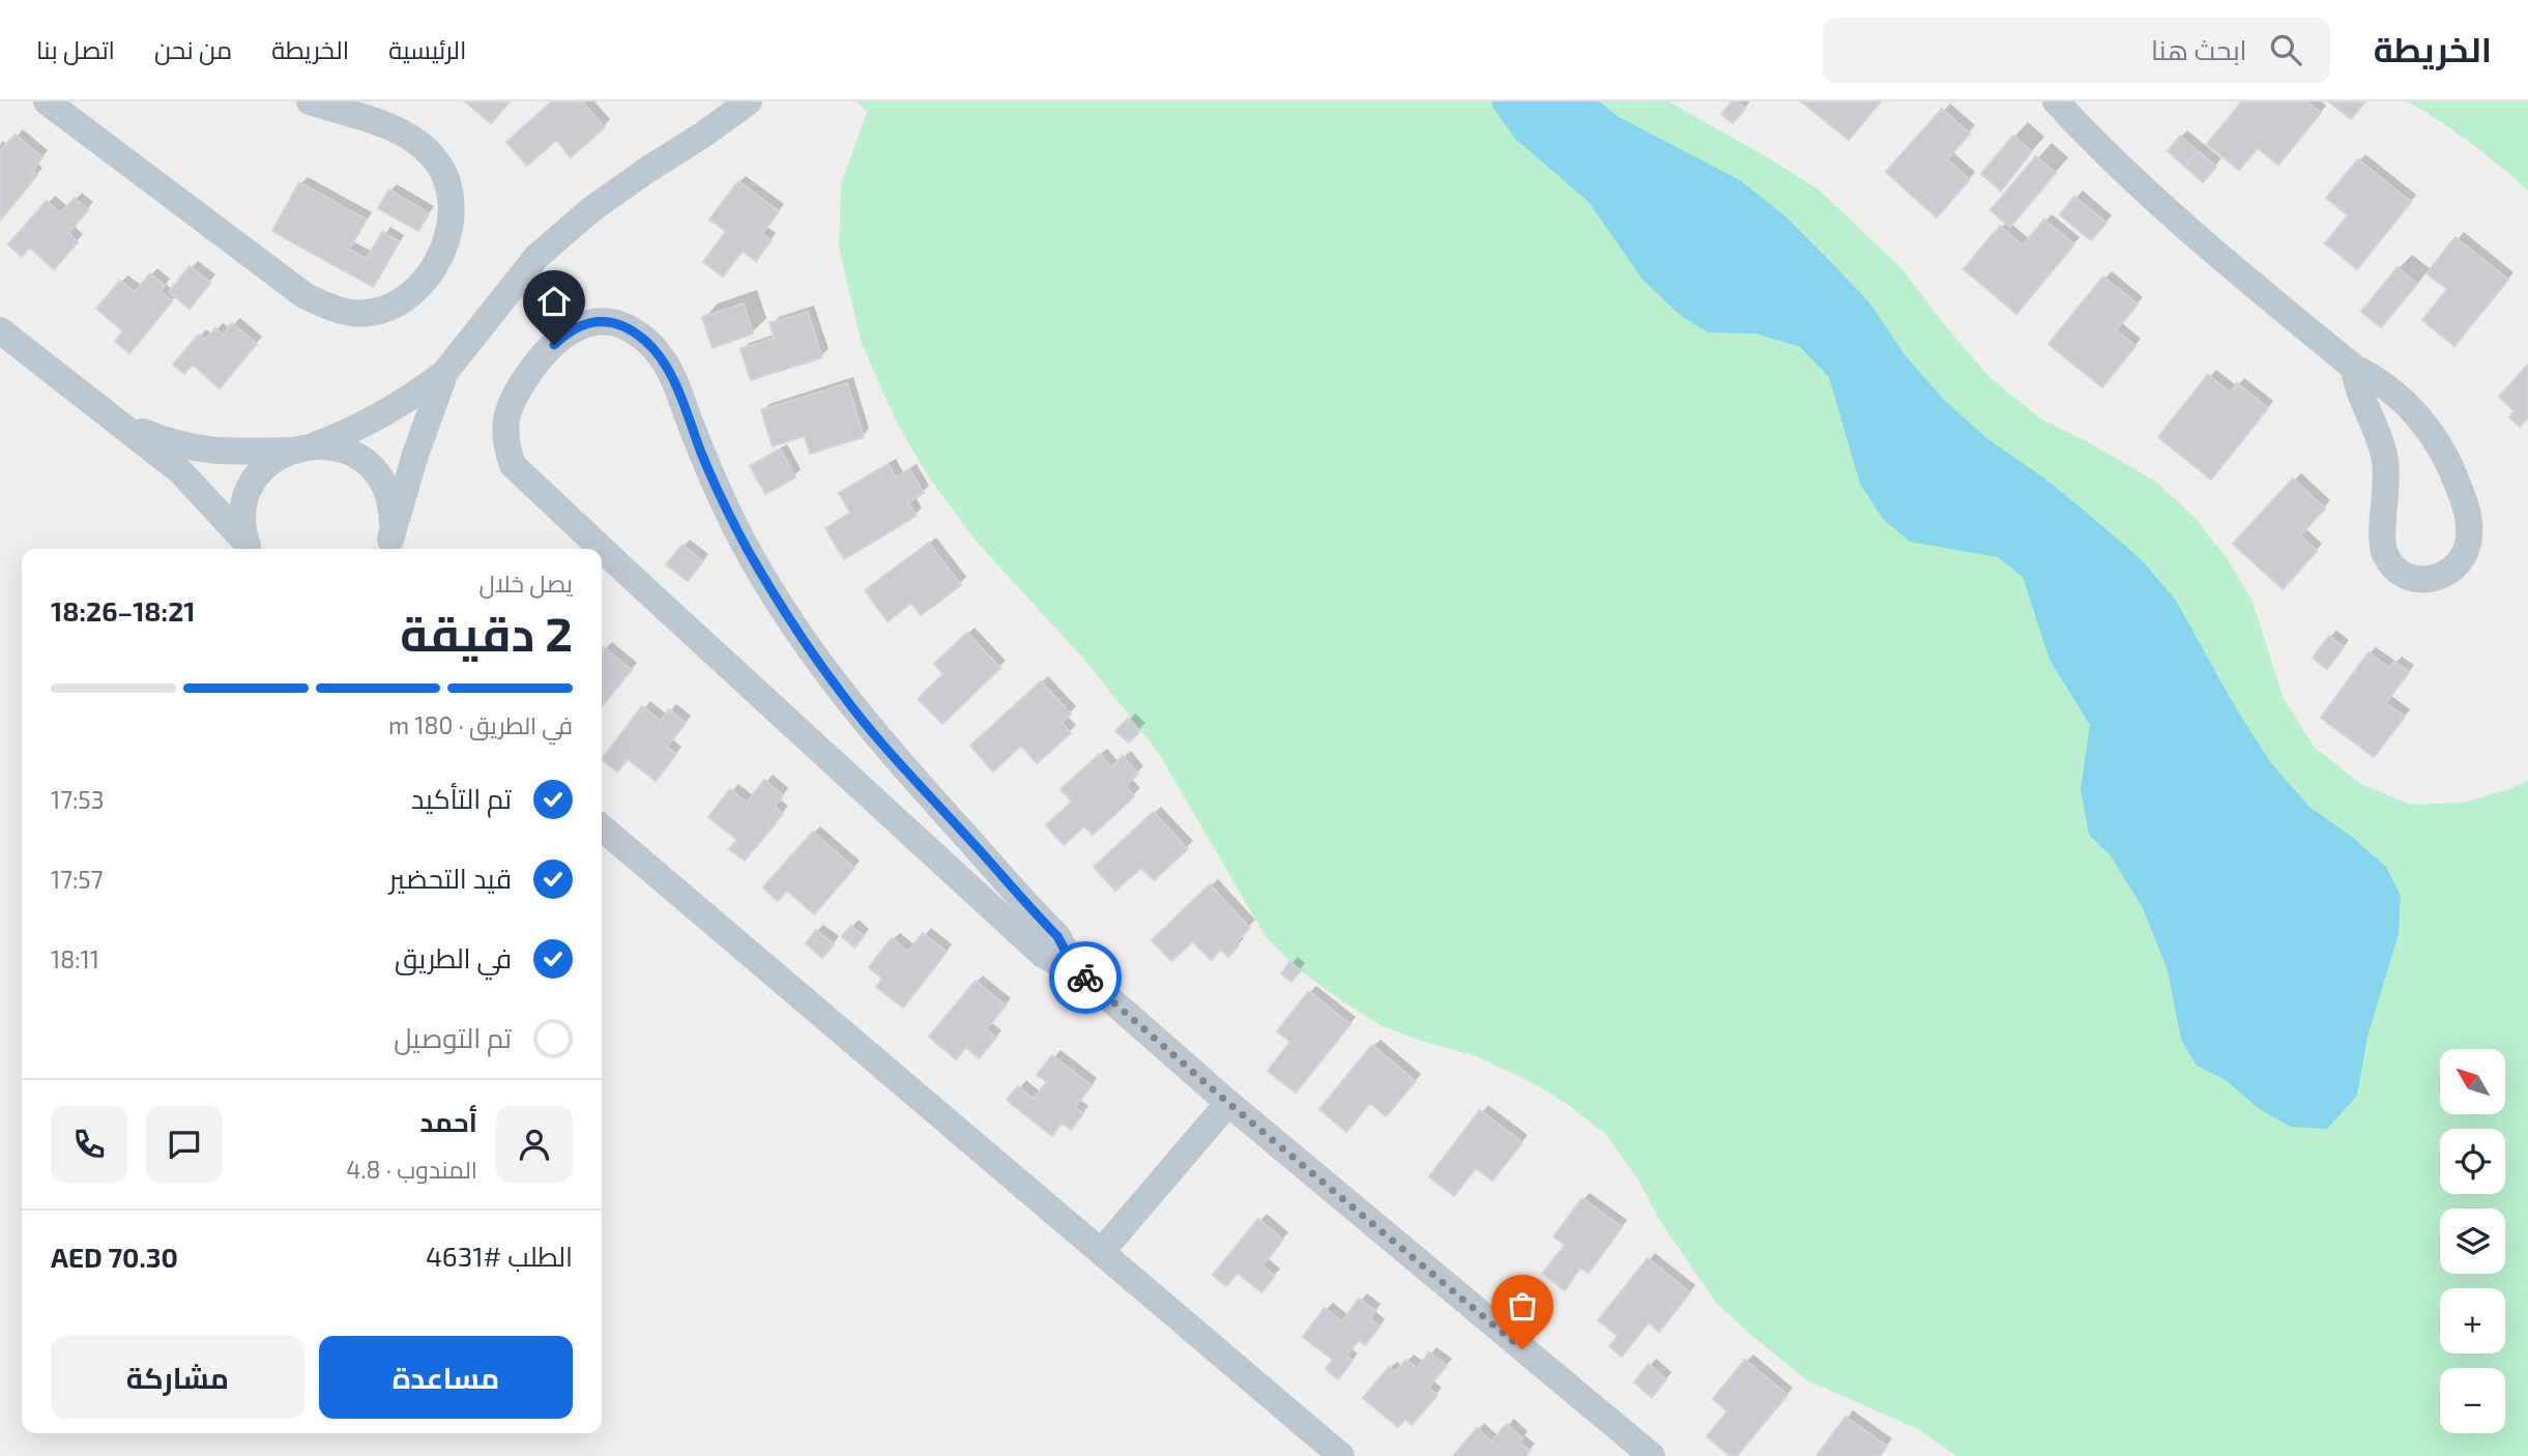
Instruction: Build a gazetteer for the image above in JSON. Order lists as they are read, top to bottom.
{
  "north": "top left",
  "page": {
    "header": "الخريطة",
    "search": "ابحث هنا",
    "nav": [
      "الرئيسية",
      "الخريطة",
      "من نحن",
      "اتصل بنا"
    ],
    "heading": ["2 دقيقة", "يصل خلال", "18:21–18:26"],
    "panel": [
      "أحمد",
      "المندوب · 4.8",
      "الطلب #4631",
      "AED 70.30"
    ],
    "bar": "في الطريق · 180 m",
    "list": [
      ["تم التأكيد", "17:53"],
      ["قيد التحضير", "17:57"],
      ["في الطريق", "18:11"],
      "تم التوصيل"
    ],
    "map_buttons": ["+", "−"],
    "buttons": ["مساعدة", "مشاركة"]
  }
}
